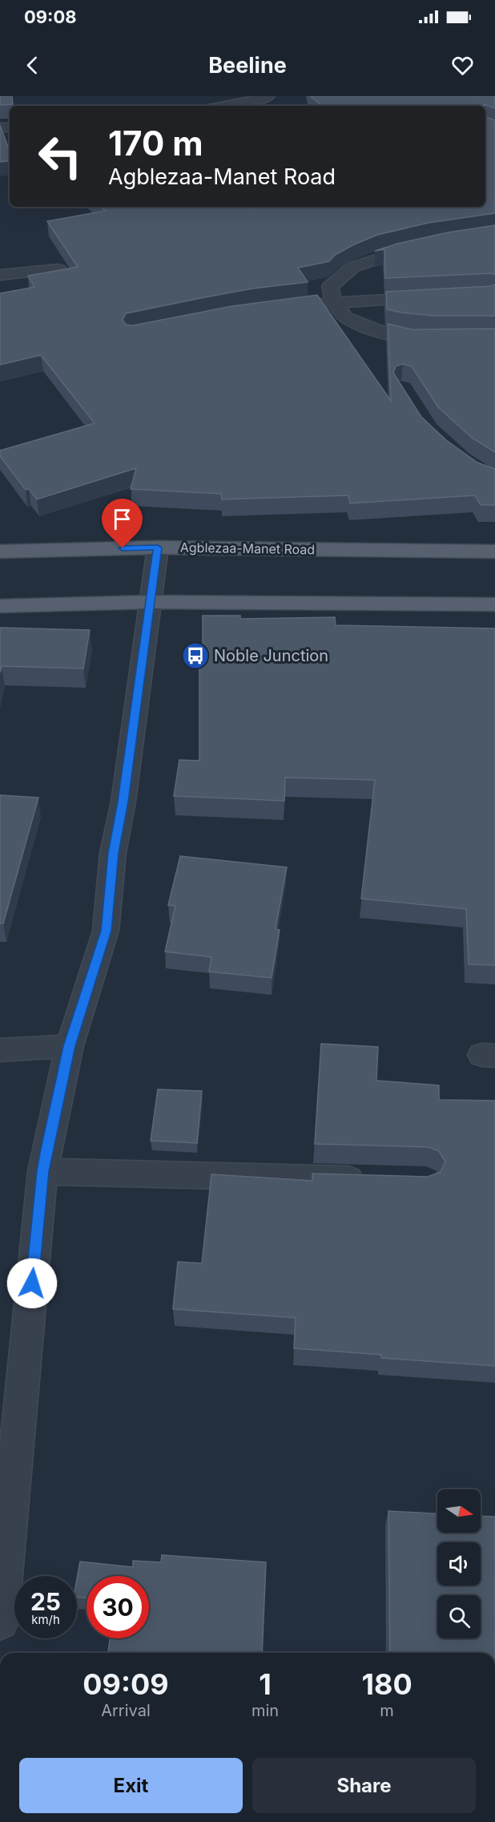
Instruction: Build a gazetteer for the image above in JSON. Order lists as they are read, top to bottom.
{
  "streets": {
    "main road": ["Agblezaa-Manet Road"]
  },
  "places": {
    "bus stop": ["Noble Junction"]
  },
  "north": "right",
  "page": {
    "status": "09:08",
    "header": "Beeline",
    "turn": ["170 m", "Agblezaa-Manet Road"],
    "speed": "25 km/h",
    "limit": "30",
    "eta": [
      "09:09",
      "Arrival",
      "1",
      "min",
      "180",
      "m"
    ],
    "buttons": ["Exit", "Share"]
  }
}
